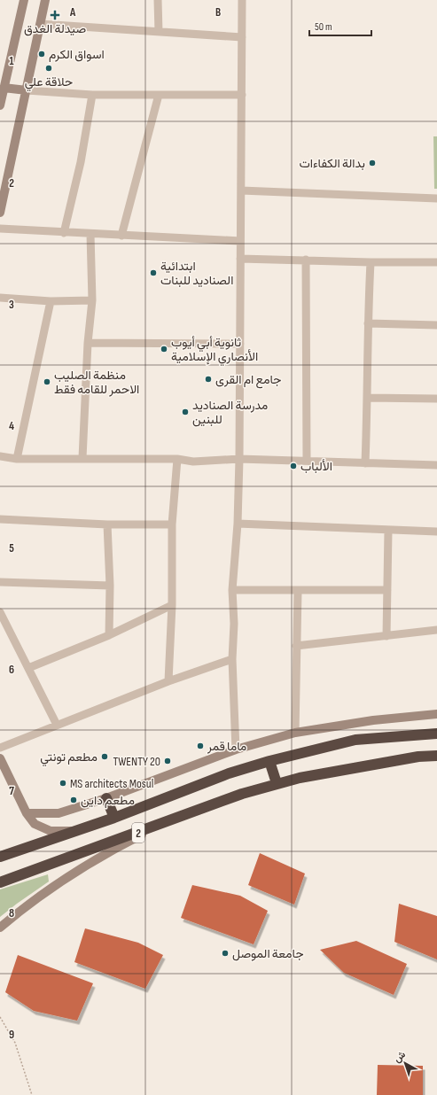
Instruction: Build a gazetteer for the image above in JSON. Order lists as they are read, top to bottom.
{
  "streets": {
    "highway": ["2"]
  },
  "places": {
    "health": ["صيدلة الغدق"],
    "other": [
      "اسواق الكرم",
      "حلاقة علي",
      "بدالة الكفاءات",
      "ابتدائية الصناديد للبنات",
      "ثانوية أبي أيوب الأنصاري الإسلامية",
      "جامع ام القرى",
      "منظمة الصليب الاحمر للقامه فقط",
      "مدرسة الصناديد للبنين",
      "الألباب",
      "ماما قمر",
      "مطعم تونتي",
      "TWENTY 20",
      "MS architects Mosul",
      "مطعم داين",
      "جامعة الموصل"
    ]
  },
  "scale_bar": "50 m",
  "north": "top left",
  "grid": {
    "columns": ["A", "B"],
    "rows": [
      "1",
      "2",
      "3",
      "4",
      "5",
      "6",
      "7",
      "8",
      "9"
    ]
  }
}
